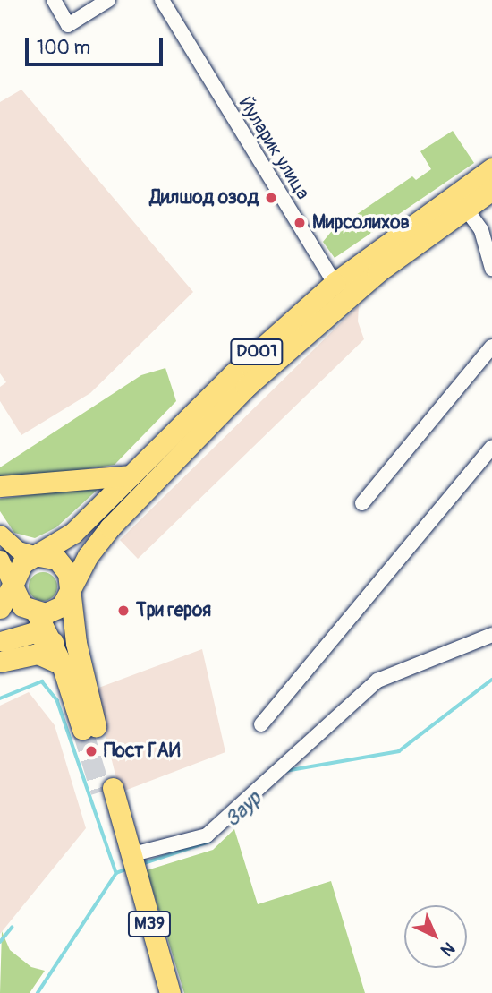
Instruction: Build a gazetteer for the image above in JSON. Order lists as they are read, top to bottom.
{
  "streets": {
    "highway": ["D001", "M39"],
    "street": ["Йуларик улица"]
  },
  "crossings": [
    ["Йуларик улица", "D001"]
  ],
  "water": ["Заур"],
  "places": [
    "Дилшод озод",
    "Мирсолихов",
    "Три героя",
    "Пост ГАИ"
  ],
  "scale_bar": "100 m",
  "north": "bottom right"
}
